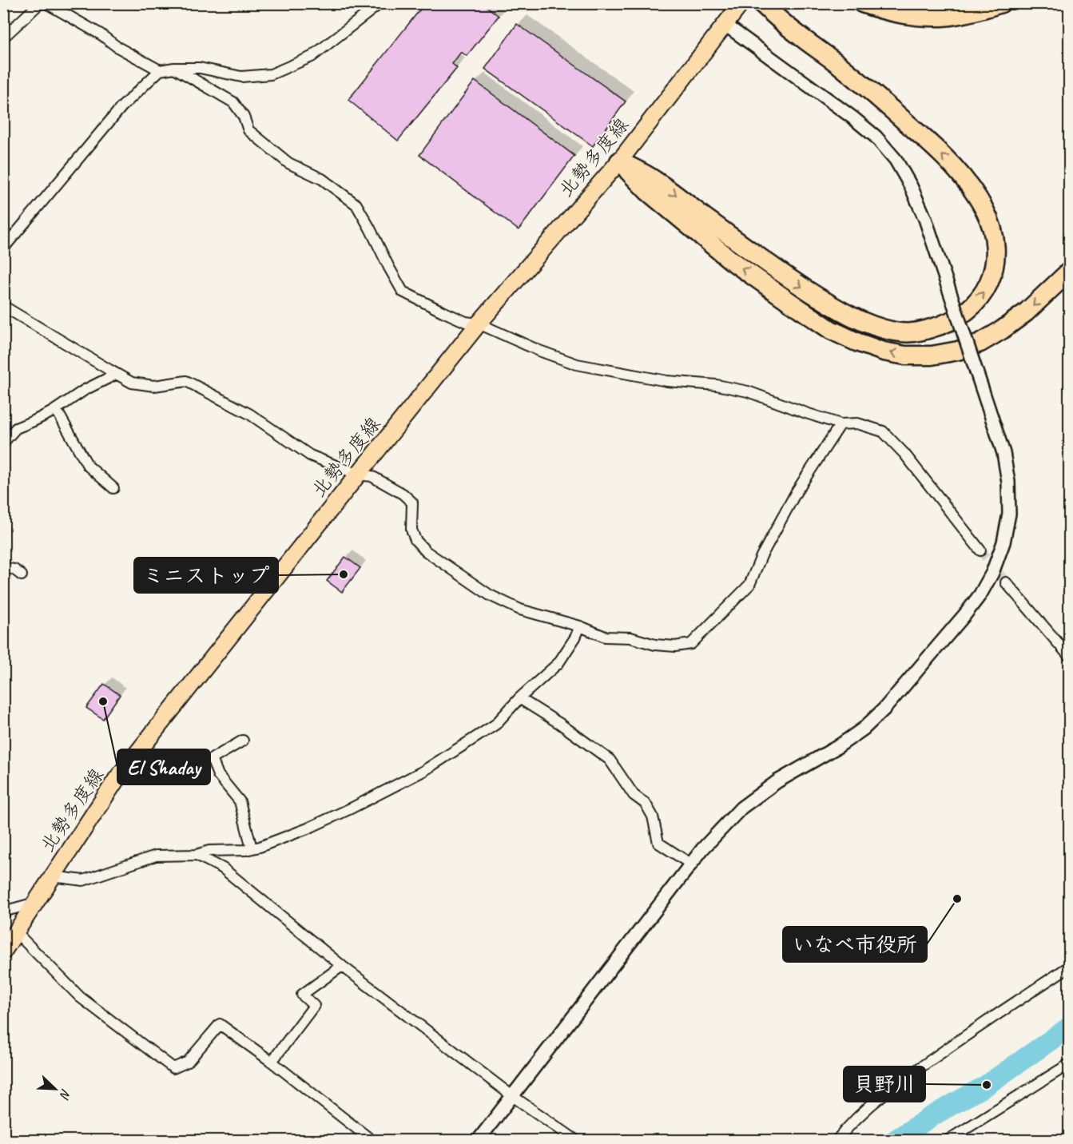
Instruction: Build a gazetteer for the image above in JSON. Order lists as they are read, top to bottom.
{
  "streets": {
    "main road": ["北勢多度線"]
  },
  "places": [
    "ミニストップ",
    "El Shaday",
    "いなべ市役所",
    "貝野川"
  ],
  "north": "bottom right"
}
